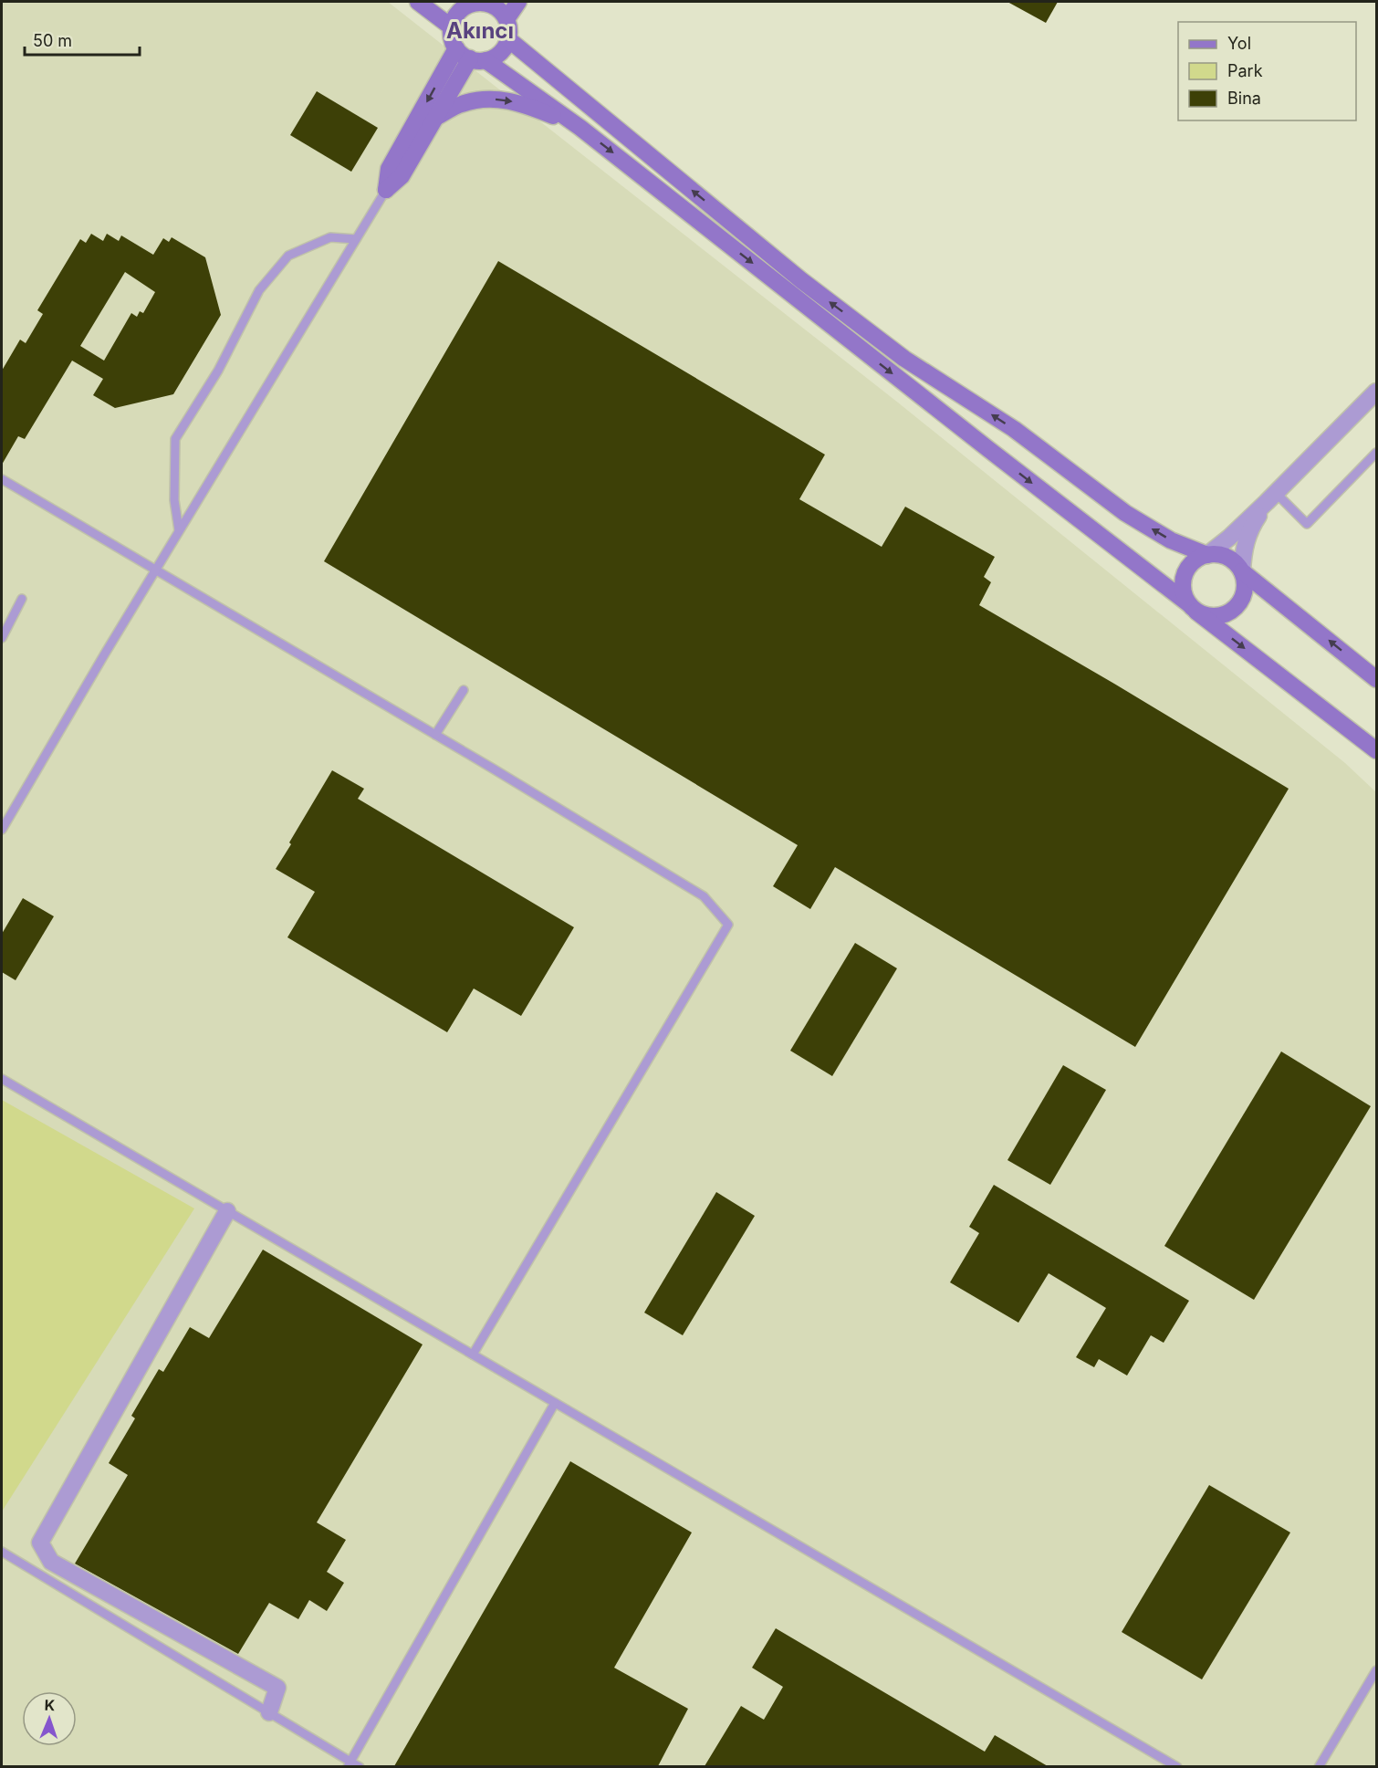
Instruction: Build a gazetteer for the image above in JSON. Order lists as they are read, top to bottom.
{
  "districts": ["Akıncı"],
  "legend": ["Yol", "Park", "Bina"],
  "scale_bar": "50 m",
  "north": "top"
}
